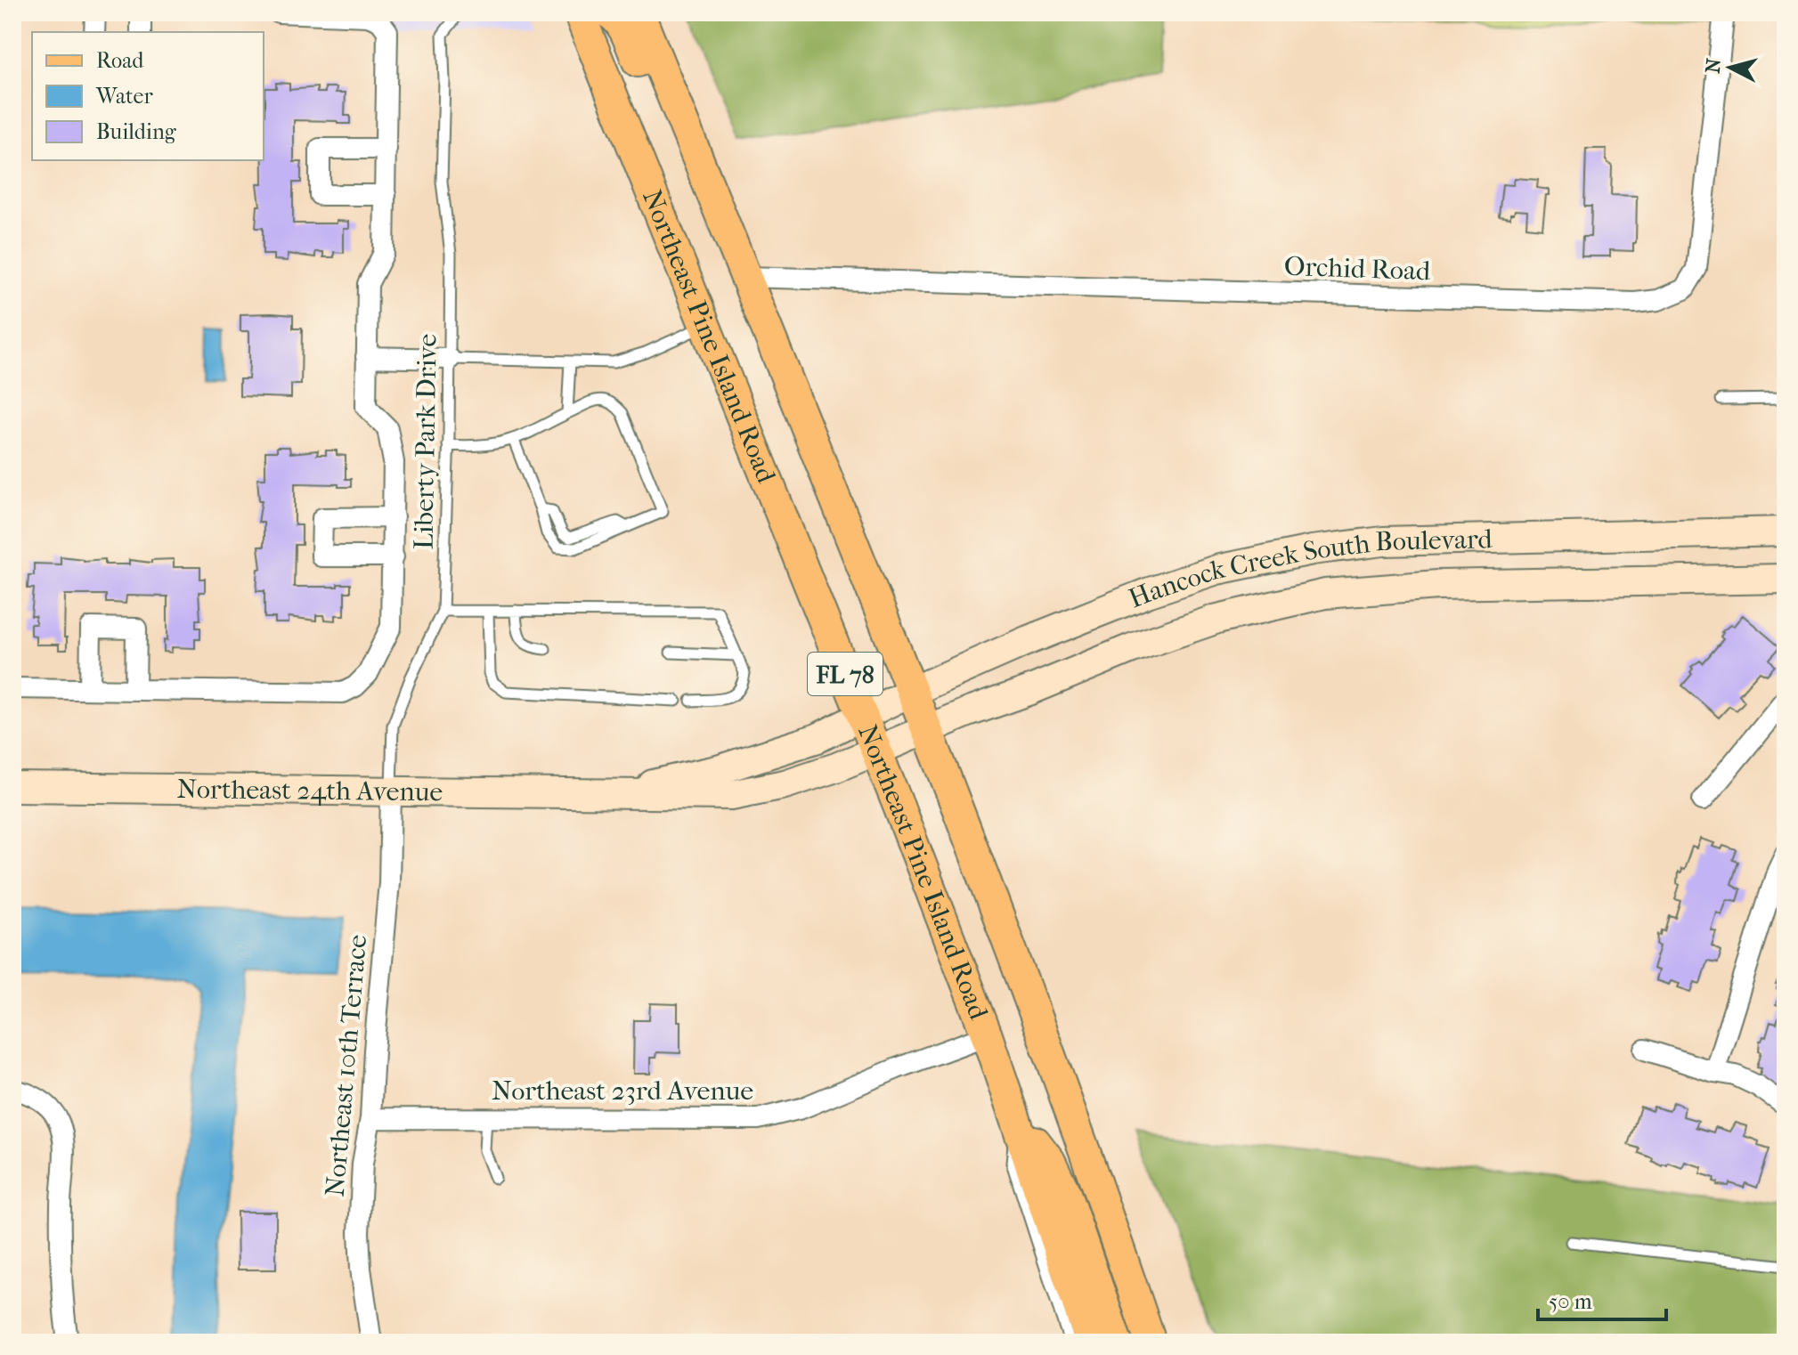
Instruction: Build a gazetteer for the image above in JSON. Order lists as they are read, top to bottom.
{
  "streets": {
    "main road": ["Northeast Pine Island Road", "FL 78"],
    "street": [
      "Orchid Road",
      "Hancock Creek South Boulevard",
      "Northeast 24th Avenue",
      "Northeast 10th Terrace",
      "Northeast 23rd Avenue"
    ],
    "lane": ["Liberty Park Drive"]
  },
  "crossings": [
    ["Orchid Road", "Northeast Pine Island Road"],
    ["Northeast Pine Island Road", "Hancock Creek South Boulevard"],
    ["Northeast Pine Island Road", "Northeast 24th Avenue"],
    ["Northeast Pine Island Road", "Northeast 23rd Avenue"],
    ["Liberty Park Drive", "Northeast 24th Avenue"],
    ["Liberty Park Drive", "Northeast 10th Terrace"],
    ["Hancock Creek South Boulevard", "Northeast 24th Avenue"],
    ["Northeast 24th Avenue", "Northeast 10th Terrace"],
    ["Northeast 10th Terrace", "Northeast 23rd Avenue"]
  ],
  "legend": ["Road", "Water", "Building"],
  "scale_bar": "50 m",
  "north": "left"
}
